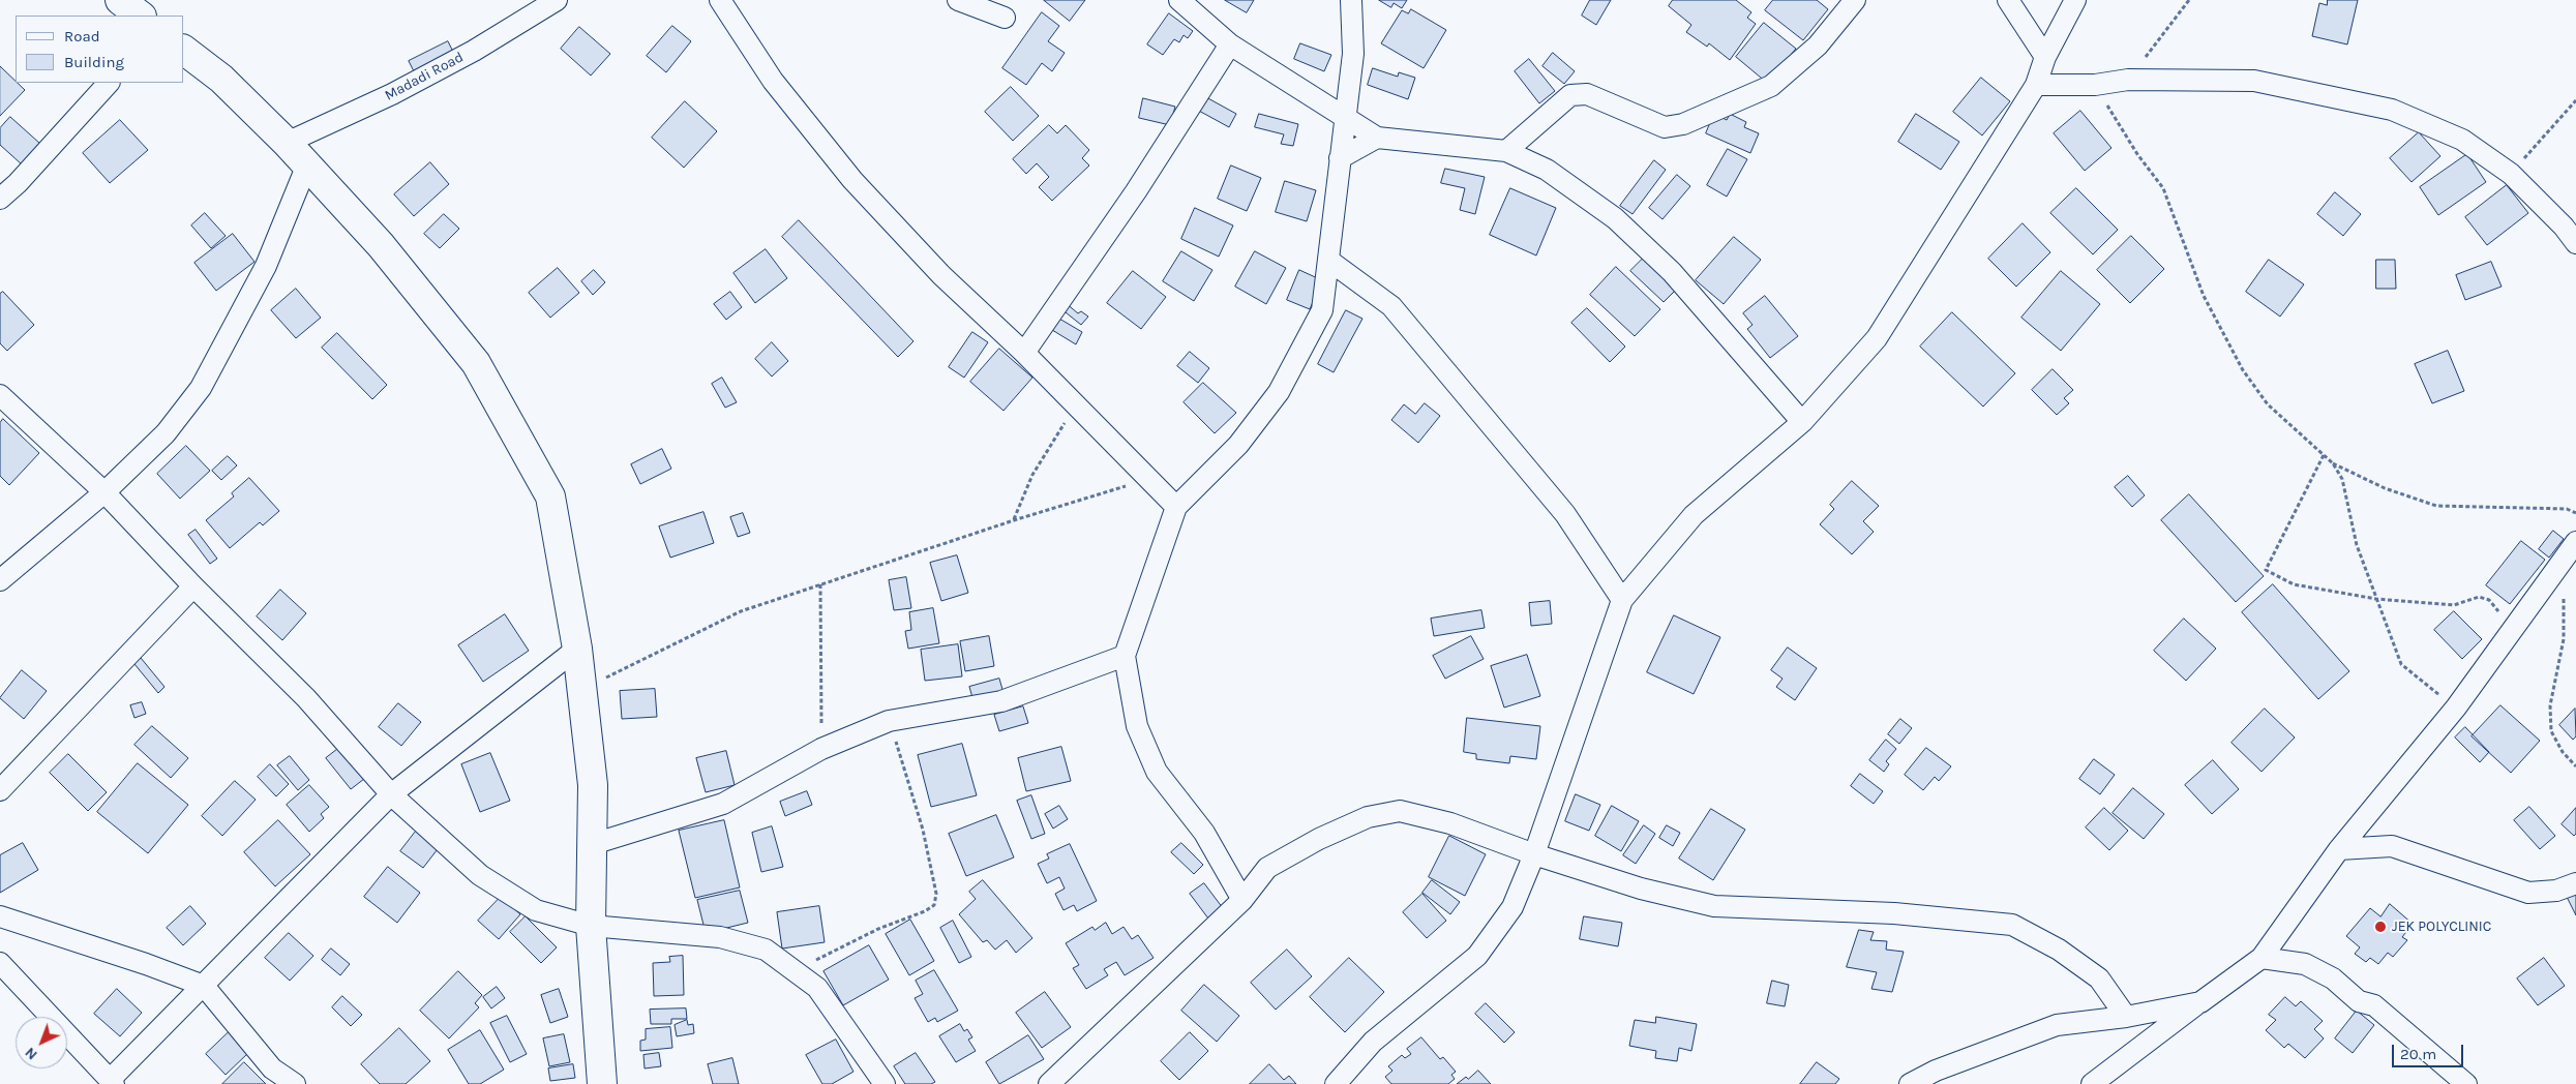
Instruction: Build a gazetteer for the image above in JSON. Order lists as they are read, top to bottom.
{
  "streets": {
    "street": ["Madadi Road"]
  },
  "places": ["JEK POLYCLINIC"],
  "legend": ["Road", "Building"],
  "scale_bar": "20 m",
  "north": "bottom left"
}
